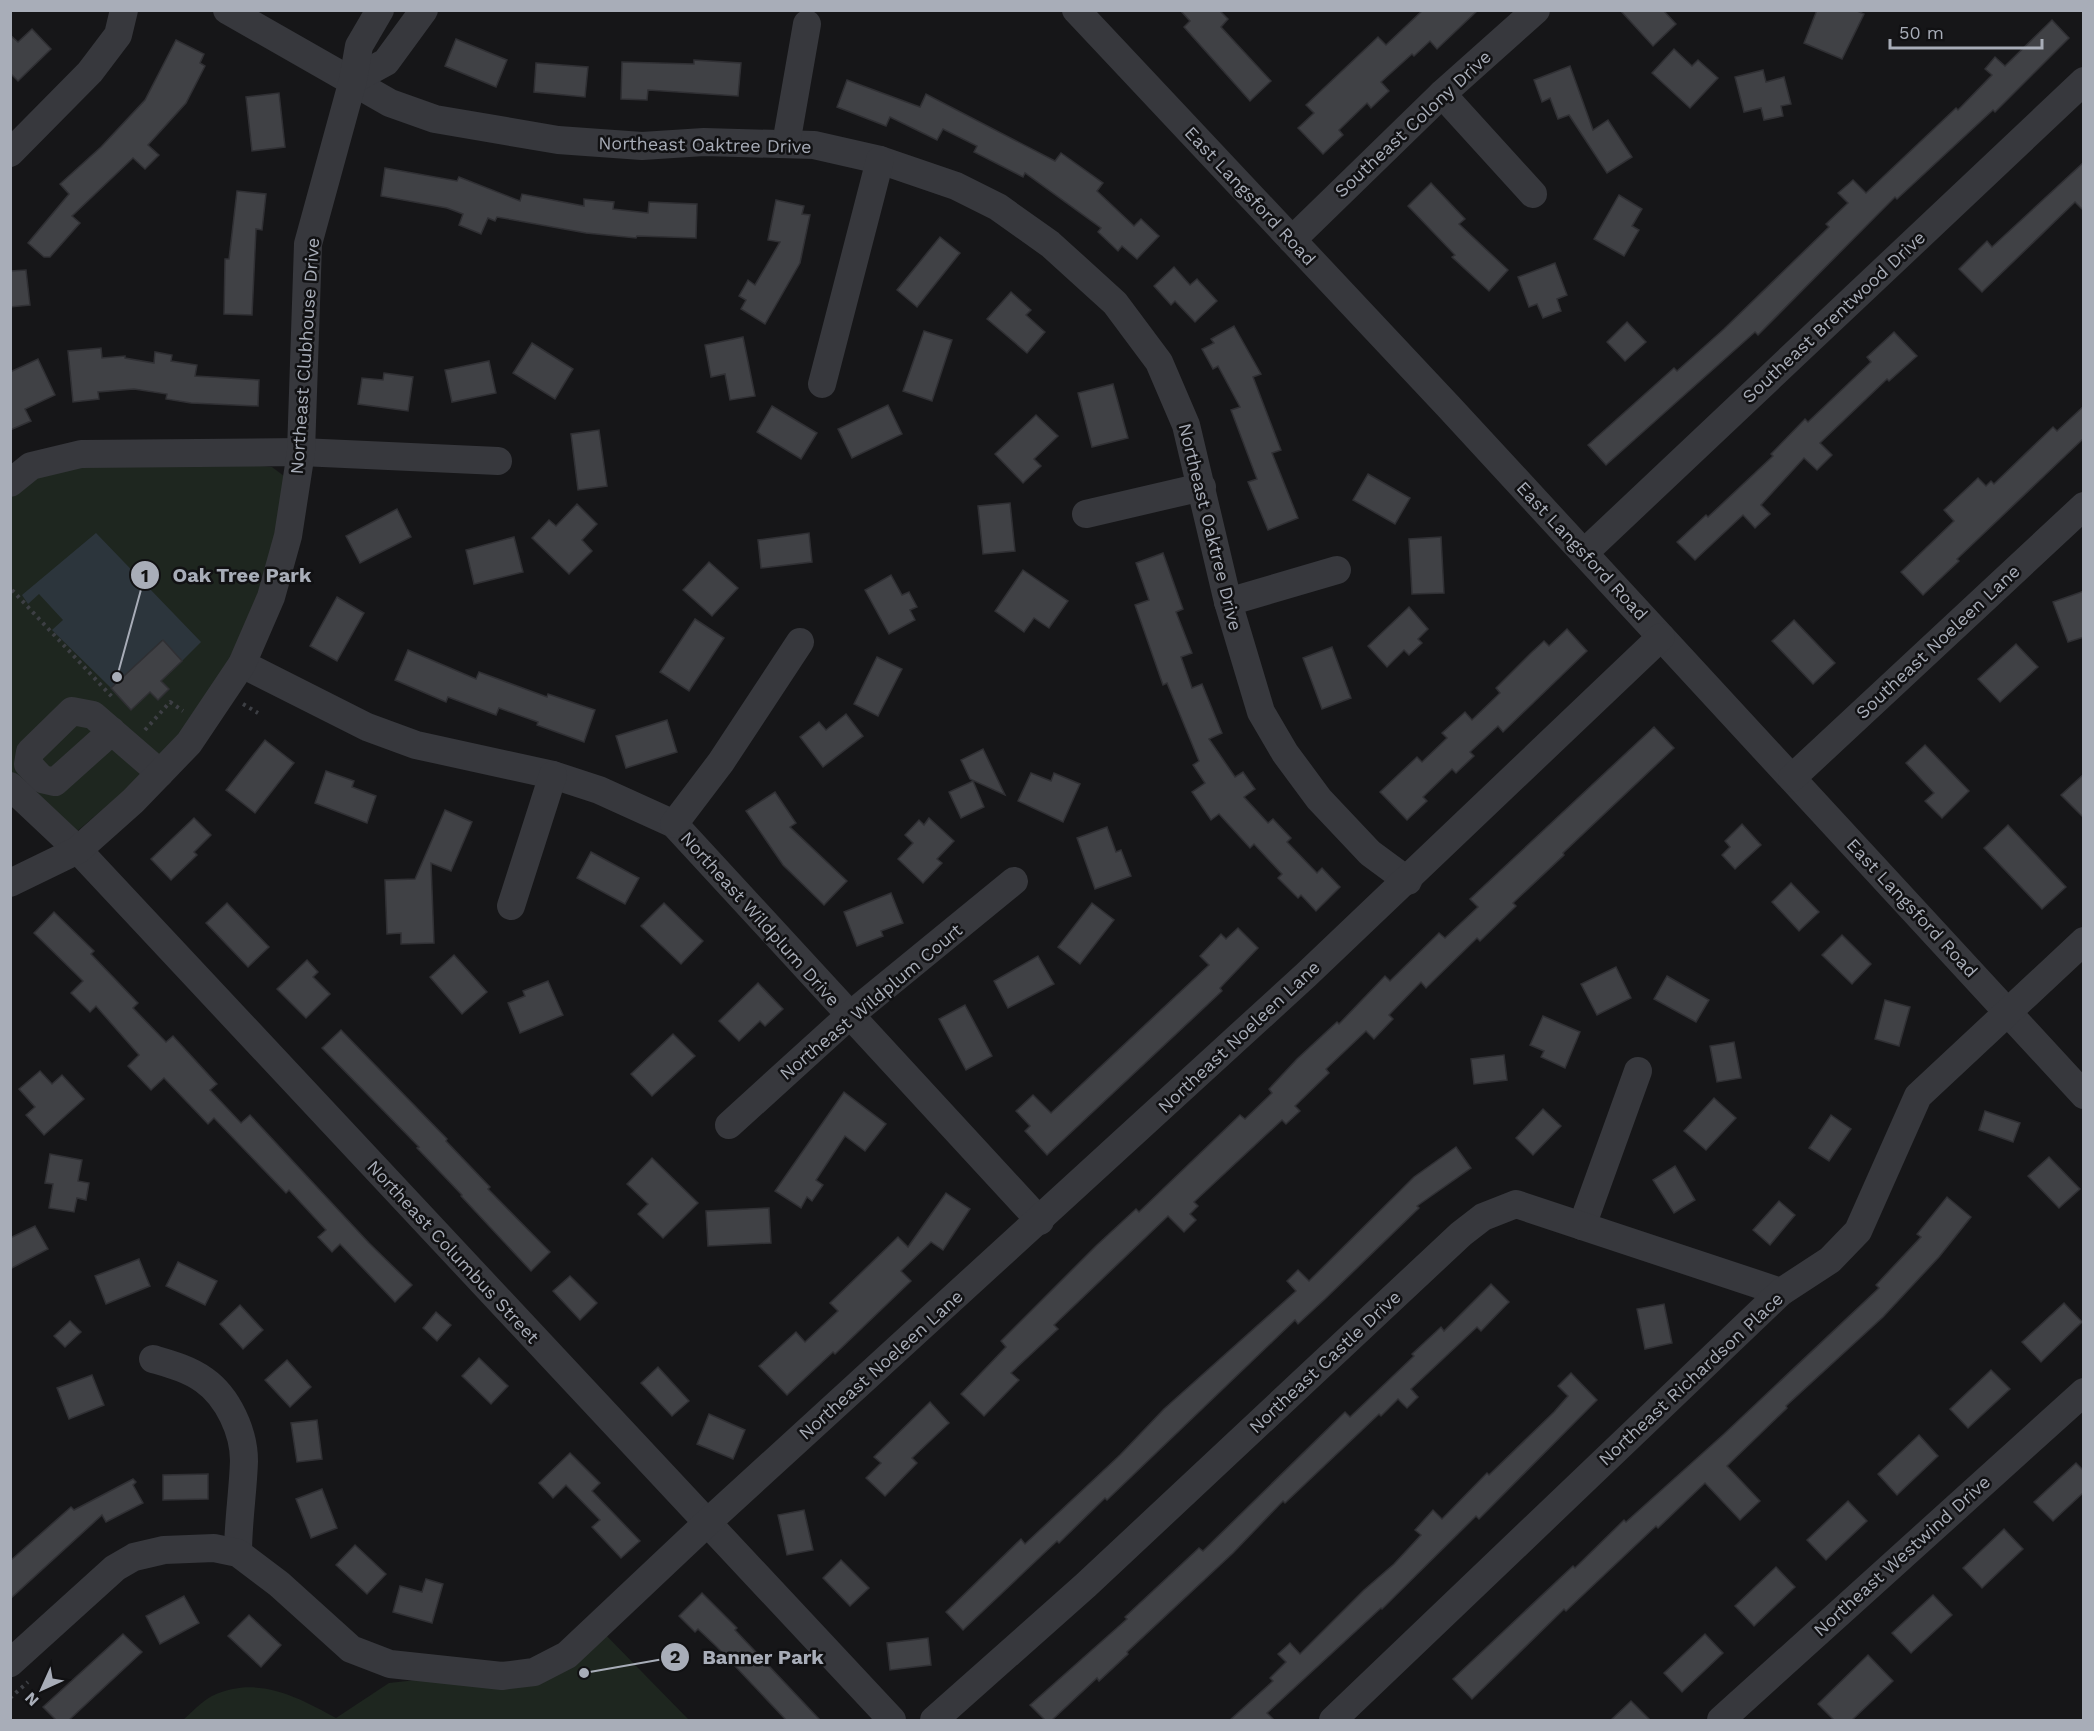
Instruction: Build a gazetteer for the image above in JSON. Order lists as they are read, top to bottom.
{
  "streets": {
    "street": [
      "Southeast Colony Drive",
      "Northeast Oaktree Drive",
      "East Langsford Road",
      "Southeast Brentwood Drive",
      "Northeast Clubhouse Drive",
      "Southeast Noeleen Lane",
      "Northeast Wildplum Drive",
      "Northeast Wildplum Court",
      "Northeast Noeleen Lane",
      "Northeast Columbus Street",
      "Northeast Castle Drive",
      "Northeast Richardson Place",
      "Northeast Westwind Drive"
    ]
  },
  "crossings": [
    ["Southeast Colony Drive", "East Langsford Road"],
    ["Northeast Oaktree Drive", "Northeast Clubhouse Drive"],
    ["Northeast Oaktree Drive", "Northeast Noeleen Lane"],
    ["East Langsford Road", "Southeast Brentwood Drive"],
    ["East Langsford Road", "Southeast Noeleen Lane"],
    ["East Langsford Road", "Northeast Noeleen Lane"],
    ["East Langsford Road", "Northeast Richardson Place"],
    ["Northeast Clubhouse Drive", "Northeast Wildplum Drive"],
    ["Northeast Clubhouse Drive", "Northeast Columbus Street"],
    ["Northeast Wildplum Drive", "Northeast Wildplum Court"],
    ["Northeast Wildplum Drive", "Northeast Noeleen Lane"],
    ["Northeast Noeleen Lane", "Northeast Columbus Street"],
    ["Northeast Castle Drive", "Northeast Richardson Place"]
  ],
  "places": ["Oak Tree Park", "Banner Park"],
  "scale_bar": "50 m",
  "north": "bottom left"
}
